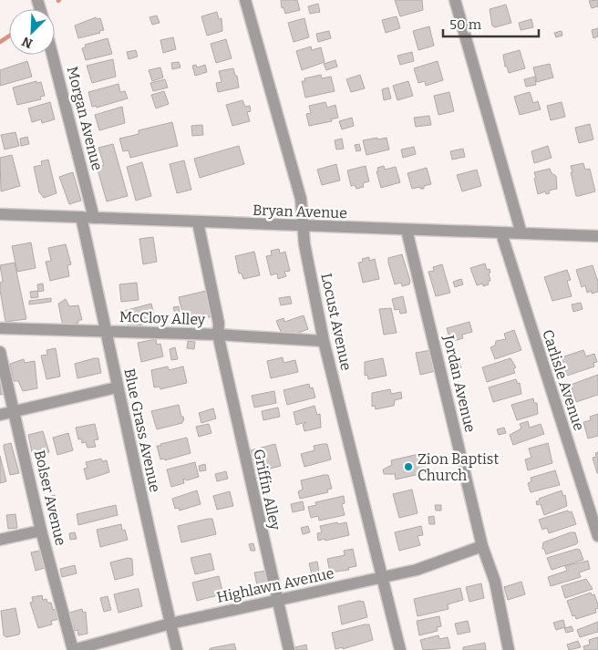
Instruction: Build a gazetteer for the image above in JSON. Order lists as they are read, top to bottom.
{
  "streets": {
    "street": [
      "Morgan Avenue",
      "Bryan Avenue",
      "McCloy Alley",
      "Locust Avenue",
      "Carlisle Avenue",
      "Jordan Avenue",
      "Blue Grass Avenue",
      "Griffin Alley",
      "Bolser Avenue",
      "Highlawn Avenue"
    ]
  },
  "crossings": [
    ["Morgan Avenue", "Bryan Avenue"],
    ["Bryan Avenue", "Locust Avenue"],
    ["Bryan Avenue", "Carlisle Avenue"],
    ["Bryan Avenue", "Jordan Avenue"],
    ["Bryan Avenue", "Blue Grass Avenue"],
    ["Bryan Avenue", "Griffin Alley"],
    ["McCloy Alley", "Locust Avenue"],
    ["McCloy Alley", "Blue Grass Avenue"],
    ["McCloy Alley", "Griffin Alley"],
    ["Locust Avenue", "Highlawn Avenue"],
    ["Jordan Avenue", "Highlawn Avenue"],
    ["Blue Grass Avenue", "Highlawn Avenue"],
    ["Griffin Alley", "Highlawn Avenue"],
    ["Bolser Avenue", "Highlawn Avenue"]
  ],
  "places": ["Zion Baptist Church"],
  "scale_bar": "50 m",
  "north": "bottom left"
}
